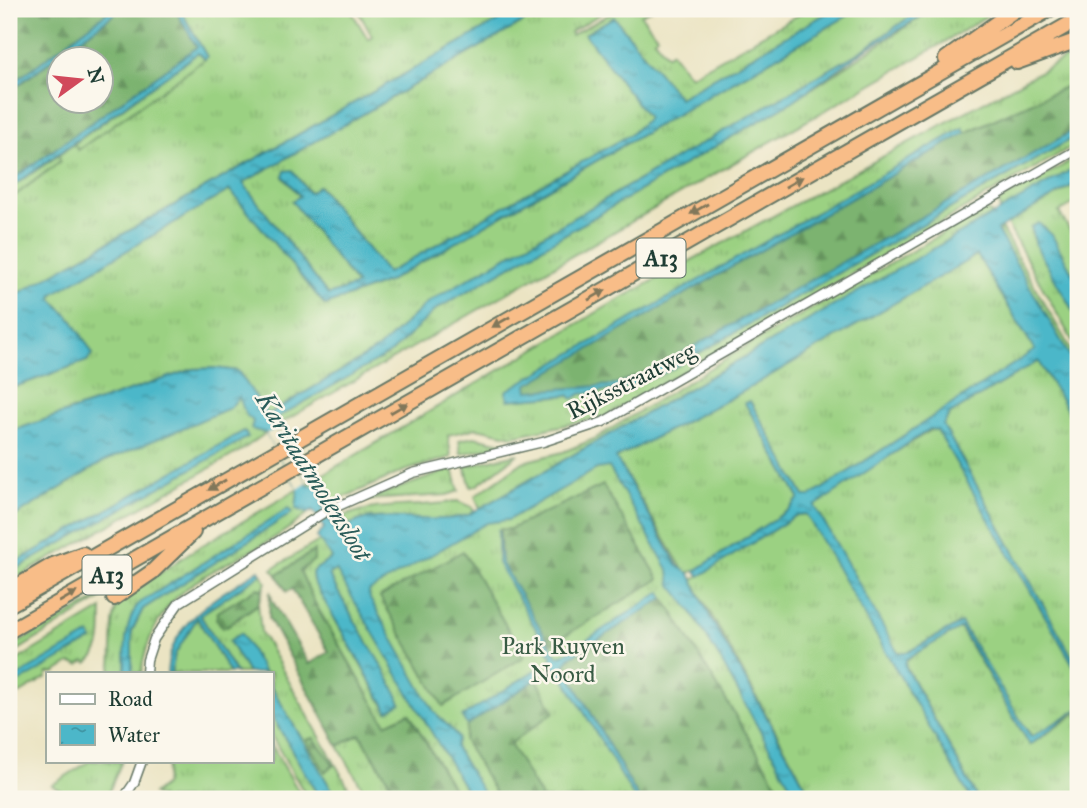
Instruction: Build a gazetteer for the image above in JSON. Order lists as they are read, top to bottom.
{
  "streets": {
    "highway": ["A13"],
    "street": ["Rijksstraatweg"]
  },
  "water": ["Karitaatmolensloot"],
  "parks": ["Park Ruyven Noord"],
  "legend": ["Road", "Water"],
  "north": "right"
}
